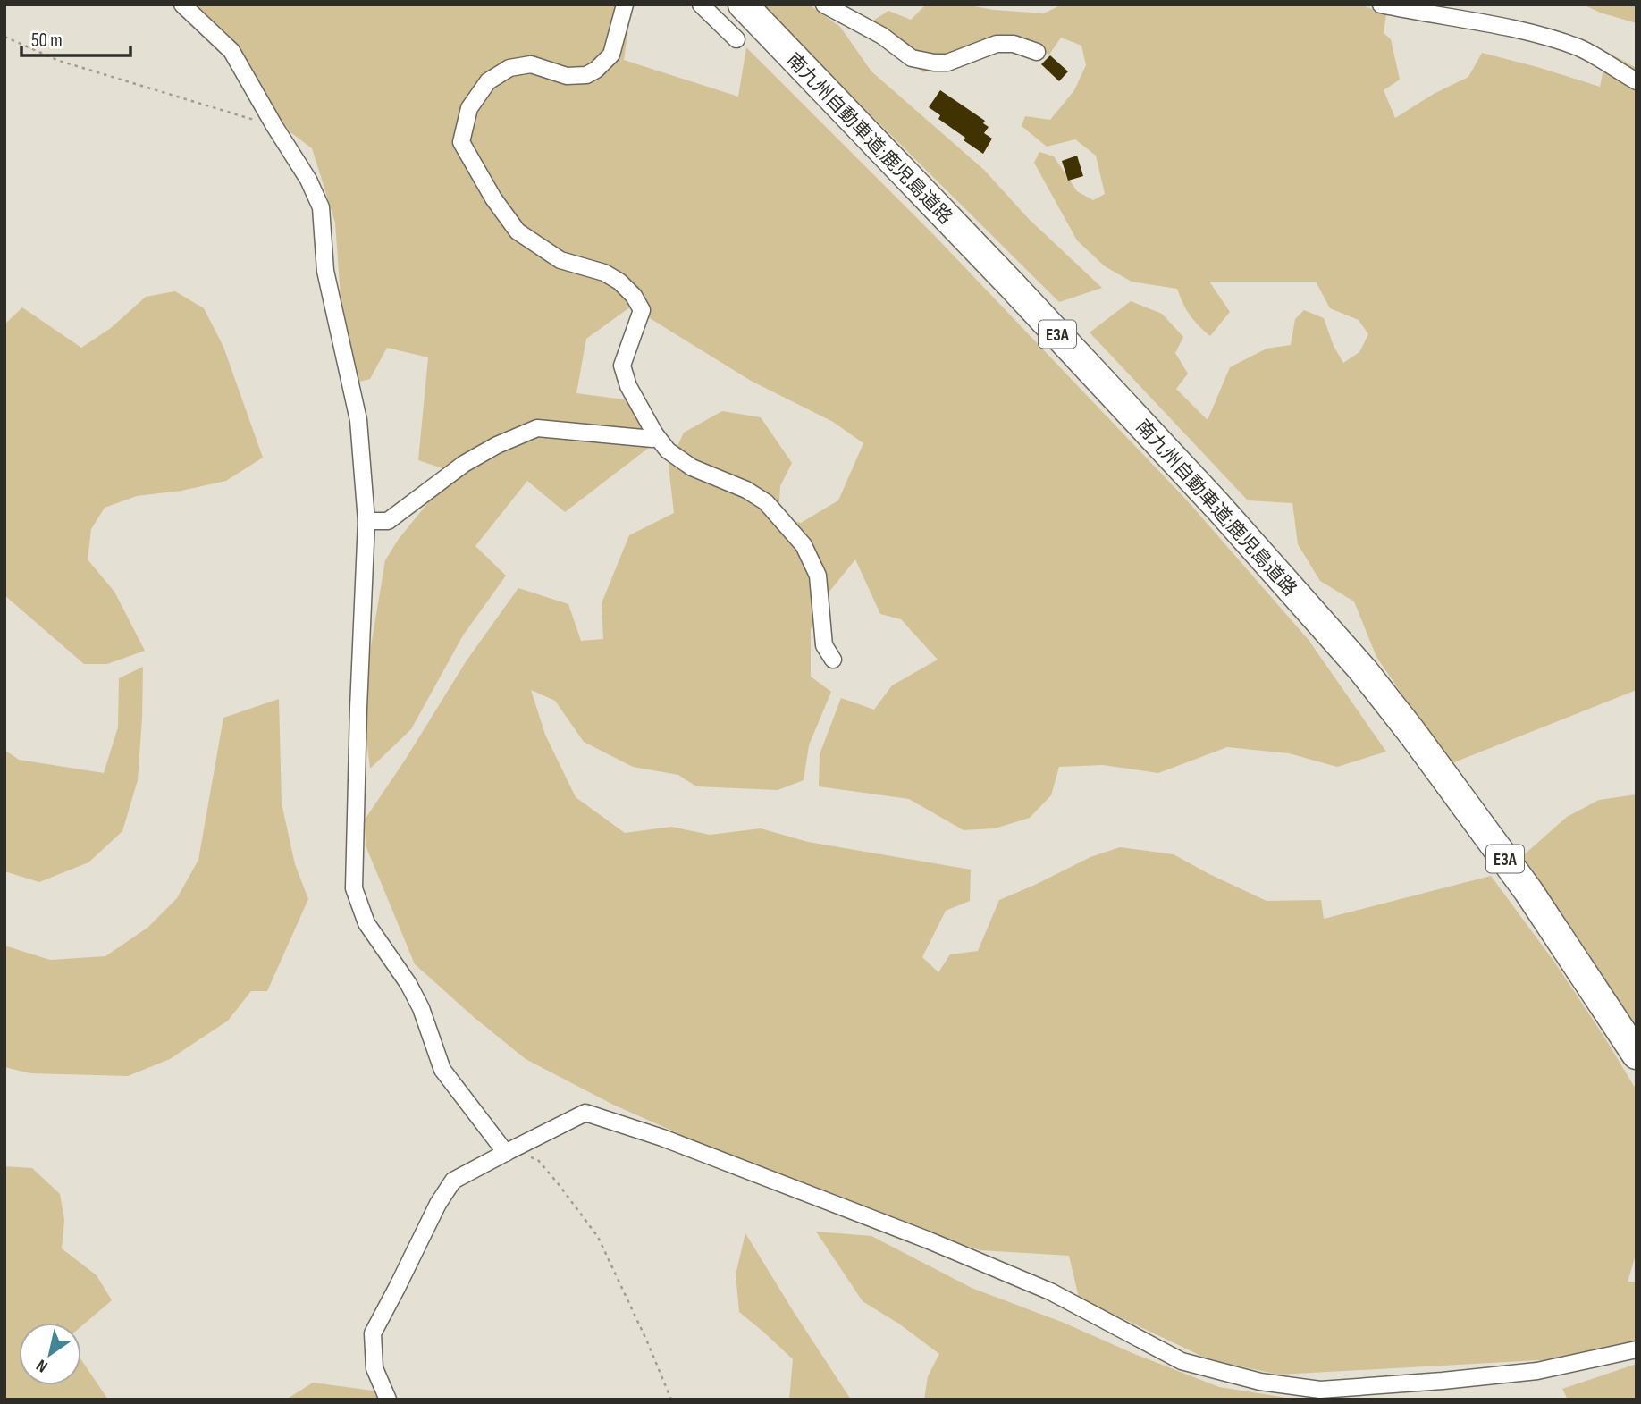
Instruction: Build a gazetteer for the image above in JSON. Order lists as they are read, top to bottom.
{
  "streets": {
    "highway": ["南九州自動車道;鹿児島道路", "E3A"]
  },
  "scale_bar": "50 m",
  "north": "bottom left"
}
